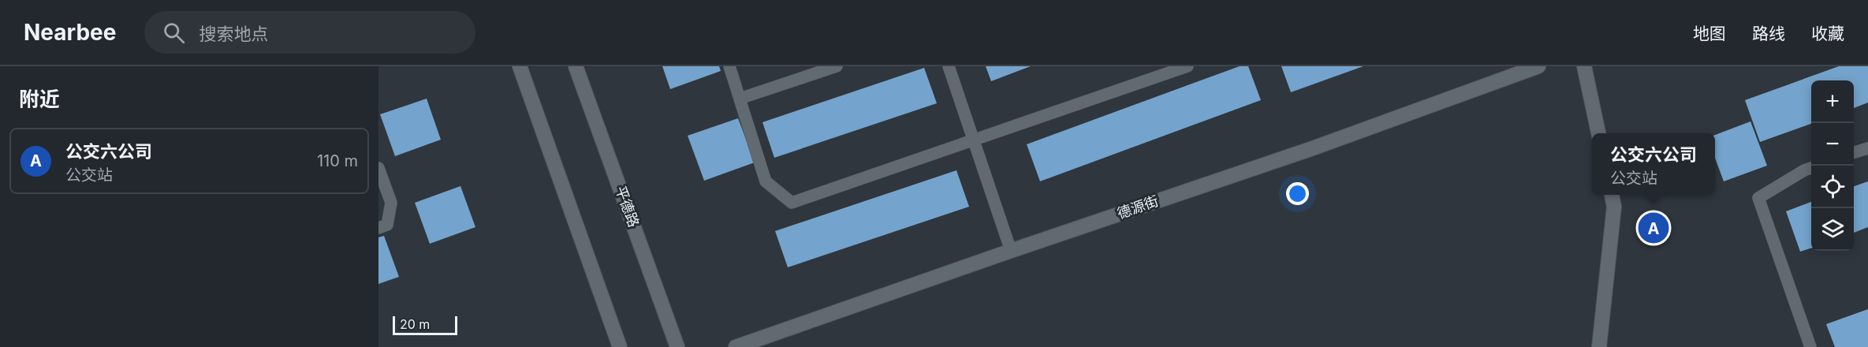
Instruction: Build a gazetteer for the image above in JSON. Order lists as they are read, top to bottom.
{
  "streets": {
    "street": ["平德路", "德源街"]
  },
  "scale_bar": "20 m",
  "page": {
    "header": "Nearbee",
    "search": "搜索地点",
    "nav": ["地图", "路线", "收藏"],
    "heading": "附近",
    "map_buttons": ["+", "−"],
    "list": [
      {
        "mark": "A",
        "name": "公交六公司",
        "note": "公交站",
        "value": "110 m"
      }
    ],
    "popup": ["公交六公司", "公交站"],
    "pins": "A",
    "scale": "20 m"
  }
}
